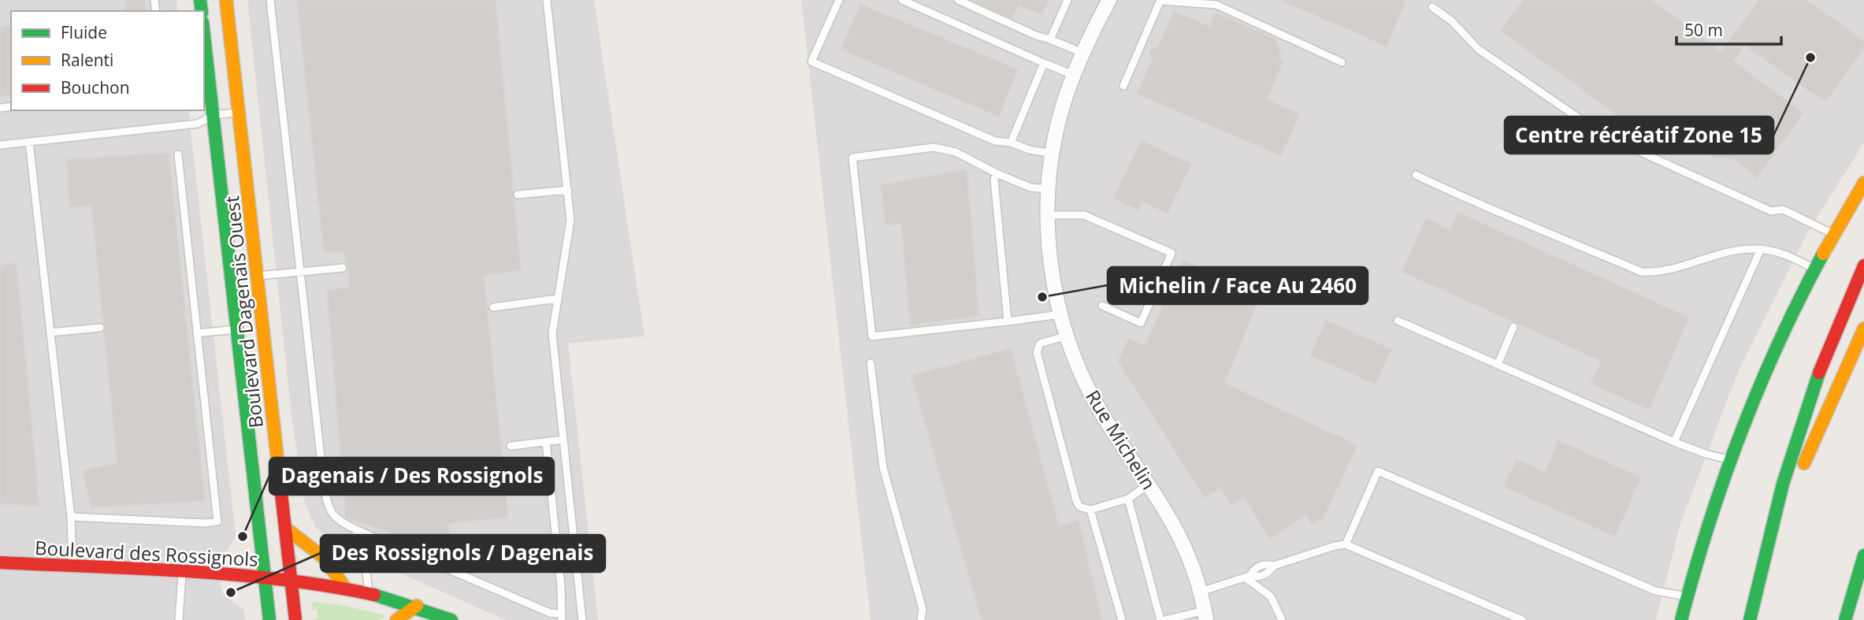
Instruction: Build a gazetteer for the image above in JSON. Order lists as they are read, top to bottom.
{
  "streets": {
    "main road": ["Boulevard Dagenais Ouest", "Boulevard des Rossignols"],
    "street": ["Rue Michelin"]
  },
  "crossings": [
    ["Boulevard Dagenais Ouest", "Boulevard des Rossignols"]
  ],
  "places": [
    "Centre récréatif Zone 15",
    "Michelin / Face Au 2460",
    "Dagenais / Des Rossignols",
    "Des Rossignols / Dagenais"
  ],
  "legend": ["Fluide", "Ralenti", "Bouchon"],
  "scale_bar": "50 m"
}
